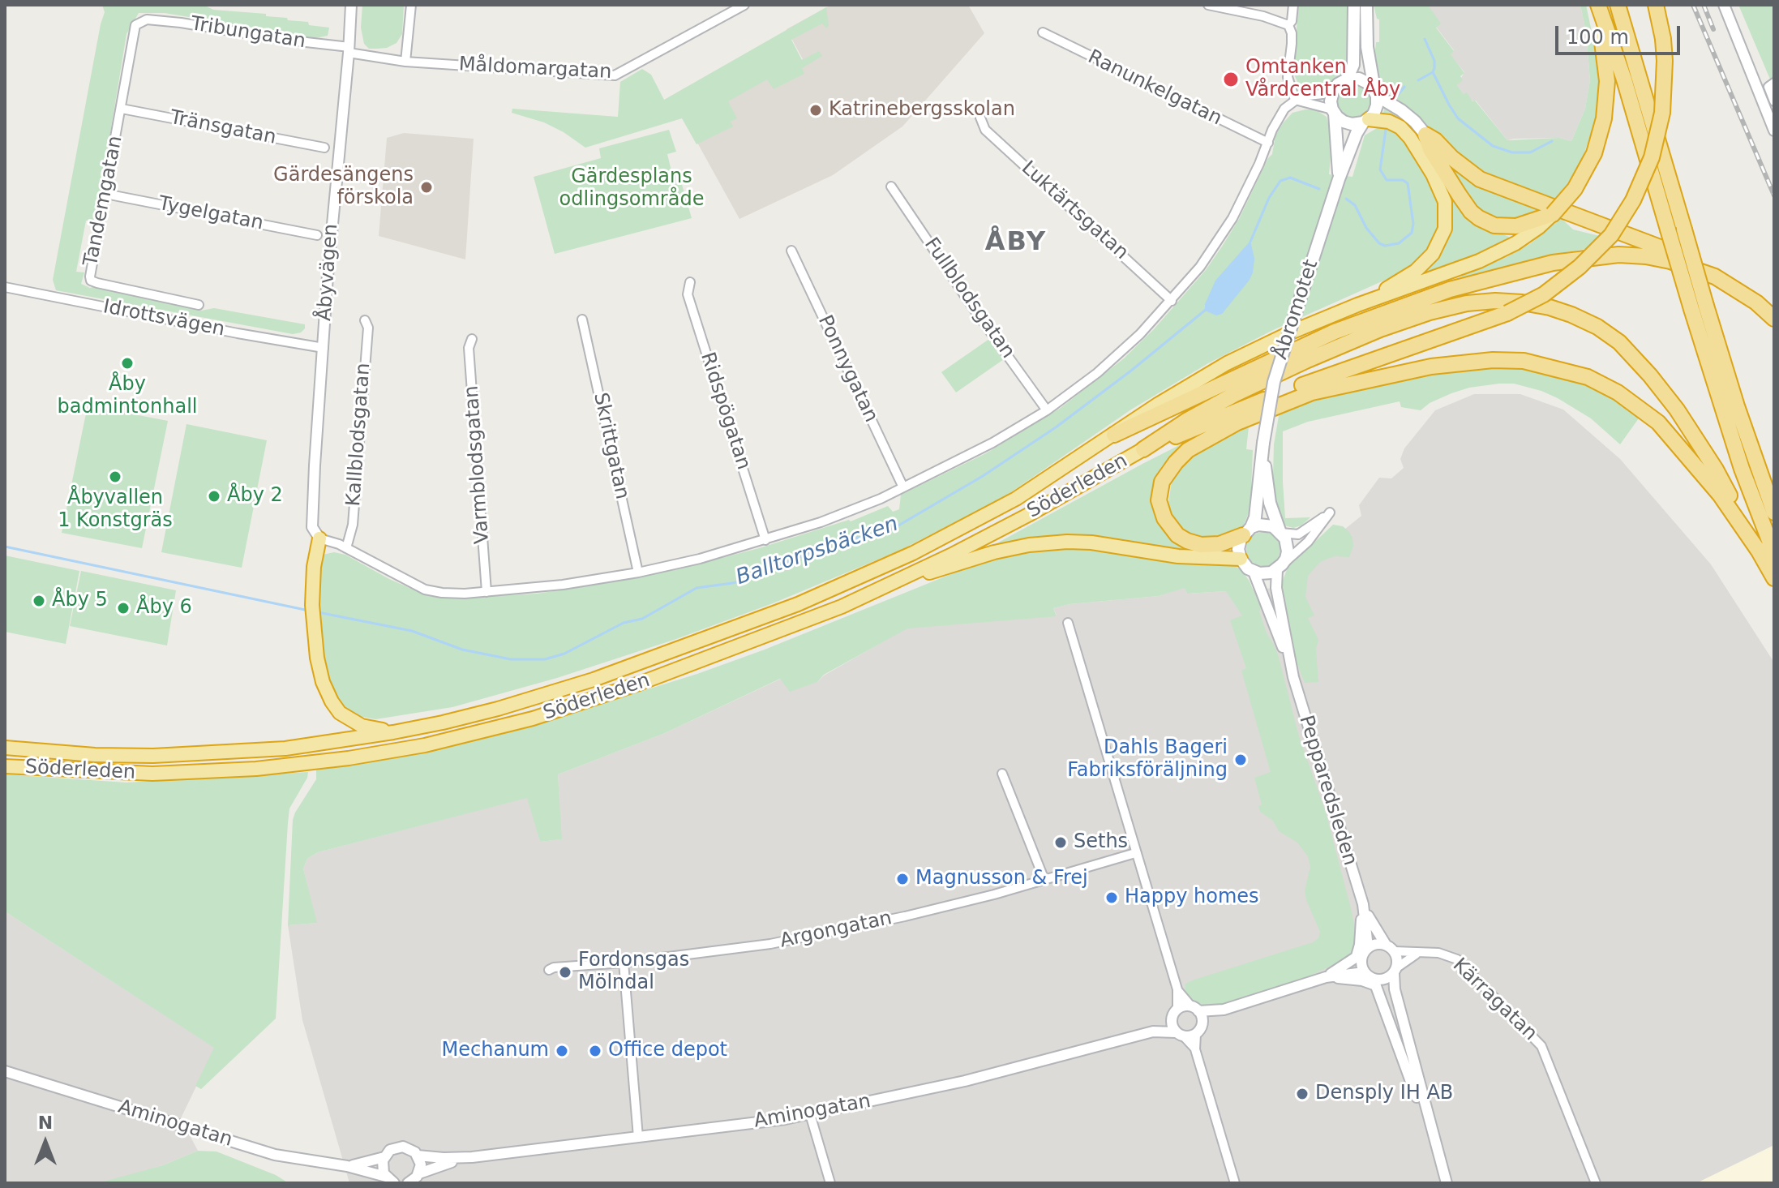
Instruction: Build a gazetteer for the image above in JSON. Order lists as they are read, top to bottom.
{
  "streets": {
    "highway": ["Söderleden"],
    "main road": ["Åbromotet"],
    "street": [
      "Tribungatan",
      "Måldomargatan",
      "Ranunkelgatan",
      "Tränsgatan",
      "Tandemgatan",
      "Luktärtsgatan",
      "Tygelgatan",
      "Åbyvägen",
      "Fullblodsgatan",
      "Idrottsvägen",
      "Ponnygatan",
      "Ridspögatan",
      "Kallblodsgatan",
      "Skrittgatan",
      "Varmblodsgatan",
      "Pepparedsleden",
      "Argongatan",
      "Kärragatan",
      "Aminogatan"
    ]
  },
  "crossings": [
    ["Tribungatan", "Måldomargatan"],
    ["Tribungatan", "Tandemgatan"],
    ["Tribungatan", "Åbyvägen"],
    ["Måldomargatan", "Åbyvägen"],
    ["Tränsgatan", "Tandemgatan"],
    ["Tandemgatan", "Tygelgatan"],
    ["Åbyvägen", "Idrottsvägen"],
    ["Åbromotet", "Pepparedsleden"],
    ["Pepparedsleden", "Kärragatan"]
  ],
  "districts": ["ÅBY"],
  "water": ["Balltorpsbäcken"],
  "parks": ["Gärdesplans odlingsområde"],
  "places": [
    "Omtanken Vårdcentral Åby",
    "Katrinebergsskolan",
    "Gärdesängens förskola",
    "Åby badmintonhall",
    "Åbyvallen 1 Konstgräs",
    "Åby 2",
    "Åby 5",
    "Åby 6",
    "Dahls Bageri Fabriksföräljning",
    "Seths",
    "Magnusson & Frej",
    "Happy homes",
    "Fordonsgas Mölndal",
    "Mechanum",
    "Office depot",
    "Densply IH AB"
  ],
  "scale_bar": "100 m",
  "north": "top"
}
